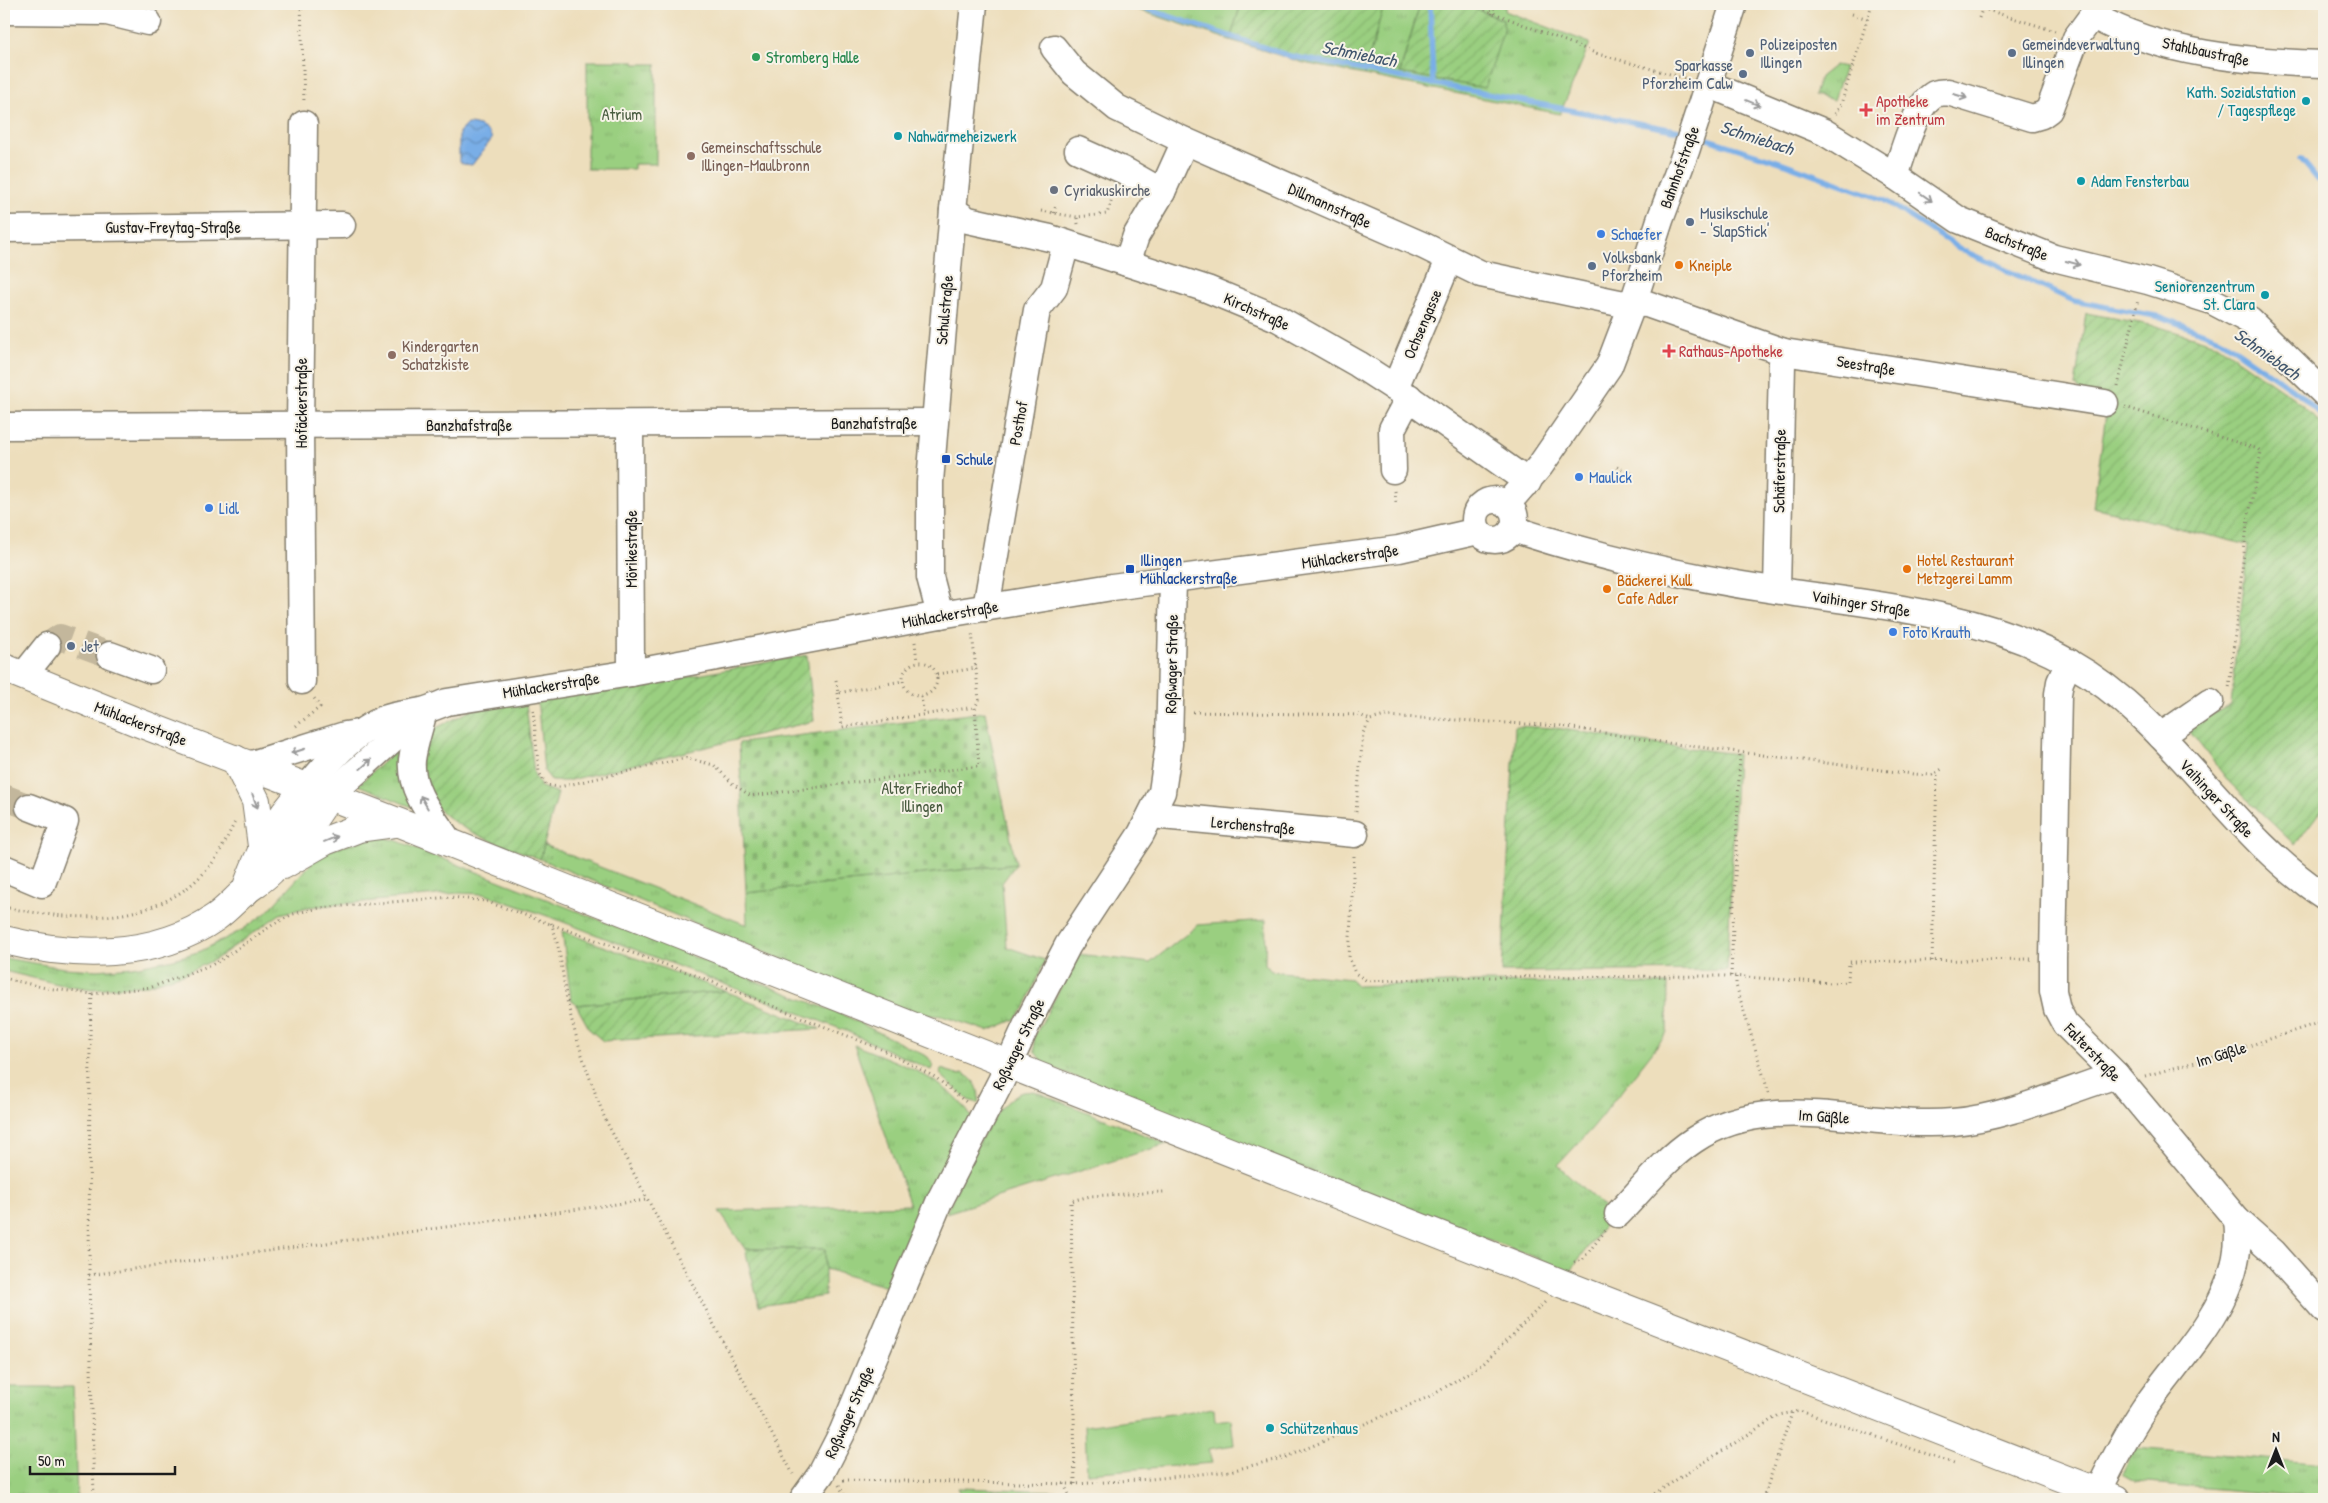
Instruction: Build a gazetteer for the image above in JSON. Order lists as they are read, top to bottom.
{
  "streets": {
    "main road": ["Mühlackerstraße"],
    "street": [
      "Stahlbaustraße",
      "Bahnhofstraße",
      "Dillmannstraße",
      "Gustav-Freytag-Straße",
      "Bachstraße",
      "Schulstraße",
      "Kirchstraße",
      "Ochsengasse",
      "Seestraße",
      "Hofäckerstraße",
      "Banzhafstraße",
      "Posthof",
      "Schäferstraße",
      "Mörikestraße",
      "Vaihinger Straße",
      "Roßwager Straße",
      "Lerchenstraße",
      "Falterstraße",
      "Im Gäßle"
    ]
  },
  "crossings": [
    ["Bahnhofstraße", "Dillmannstraße"],
    ["Bahnhofstraße", "Bachstraße"],
    ["Bahnhofstraße", "Kirchstraße"],
    ["Bahnhofstraße", "Seestraße"],
    ["Bahnhofstraße", "Mühlackerstraße"],
    ["Bahnhofstraße", "Vaihinger Straße"],
    ["Dillmannstraße", "Ochsengasse"],
    ["Dillmannstraße", "Seestraße"],
    ["Gustav-Freytag-Straße", "Hofäckerstraße"],
    ["Schulstraße", "Kirchstraße"],
    ["Schulstraße", "Banzhafstraße"],
    ["Schulstraße", "Mühlackerstraße"],
    ["Kirchstraße", "Ochsengasse"],
    ["Kirchstraße", "Posthof"],
    ["Seestraße", "Schäferstraße"],
    ["Hofäckerstraße", "Banzhafstraße"],
    ["Banzhafstraße", "Mörikestraße"],
    ["Posthof", "Mühlackerstraße"],
    ["Schäferstraße", "Vaihinger Straße"],
    ["Mörikestraße", "Mühlackerstraße"],
    ["Mühlackerstraße", "Vaihinger Straße"],
    ["Mühlackerstraße", "Roßwager Straße"],
    ["Vaihinger Straße", "Falterstraße"],
    ["Roßwager Straße", "Lerchenstraße"],
    ["Falterstraße", "Im Gäßle"]
  ],
  "one_way": ["Bachstraße"],
  "water": ["Schmiebach"],
  "parks": ["Atrium", "Alter Friedhof Illingen"],
  "places": {
    "other": [
      "Polizeiposten Illingen",
      "Gemeindeverwaltung Illingen",
      "Stromberg Halle",
      "Sparkasse Pforzheim Calw",
      "Kath. Sozialstation / Tagespflege",
      "Nahwärmeheizwerk",
      "Gemeinschaftsschule Illingen-Maulbronn",
      "Adam Fensterbau",
      "Cyriakuskirche",
      "Musikschule - 'SlapStick'",
      "Schaefer",
      "Kneiple",
      "Volksbank Pforzheim",
      "Seniorenzentrum St. Clara",
      "Kindergarten Schatzkiste",
      "Maulick",
      "Lidl",
      "Hotel Restaurant Metzgerei Lamm",
      "Bäckerei Kull Cafe Adler",
      "Foto Krauth",
      "Jet",
      "Schützenhaus"
    ],
    "health": ["Apotheke im Zentrum", "Rathaus-Apotheke"],
    "transit": ["Schule", "Illingen Mühlackerstraße"]
  },
  "scale_bar": "50 m",
  "north": "top"
}
